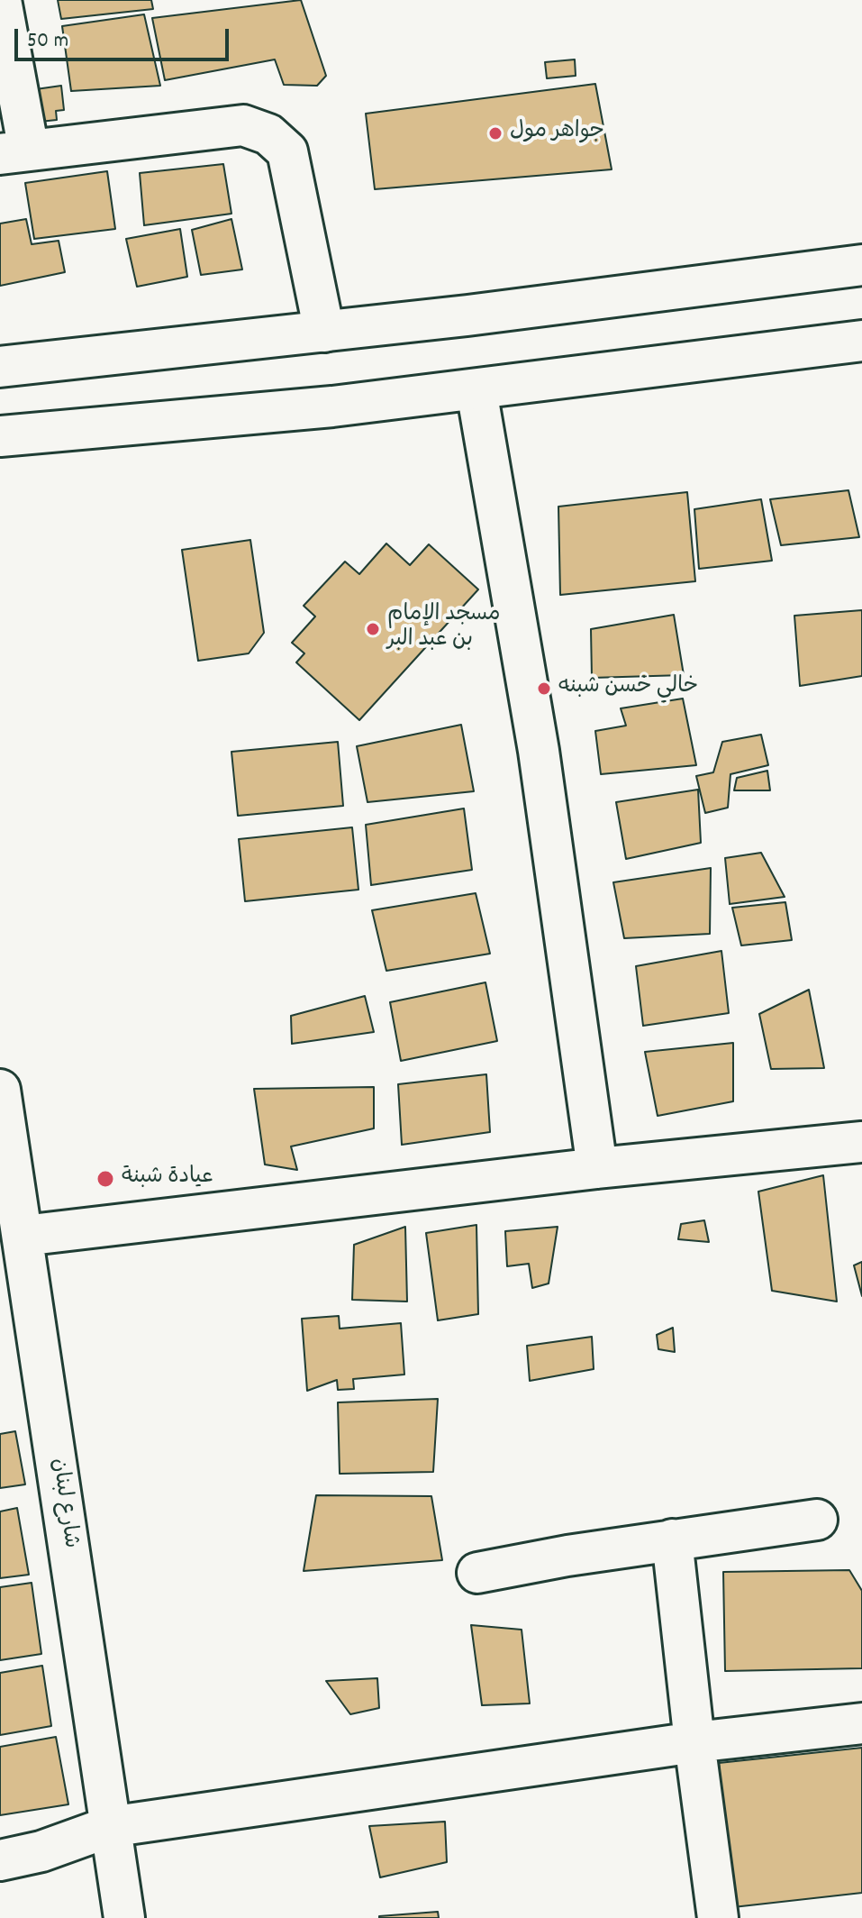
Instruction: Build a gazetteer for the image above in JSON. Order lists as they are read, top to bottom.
{
  "streets": {
    "street": ["شارع لبنان"]
  },
  "places": [
    "جواهر مول",
    "مسجد الإمام بن عبد البر",
    "خالي خسن شبنه",
    "عيادة شبنة"
  ],
  "scale_bar": "50 m"
}
